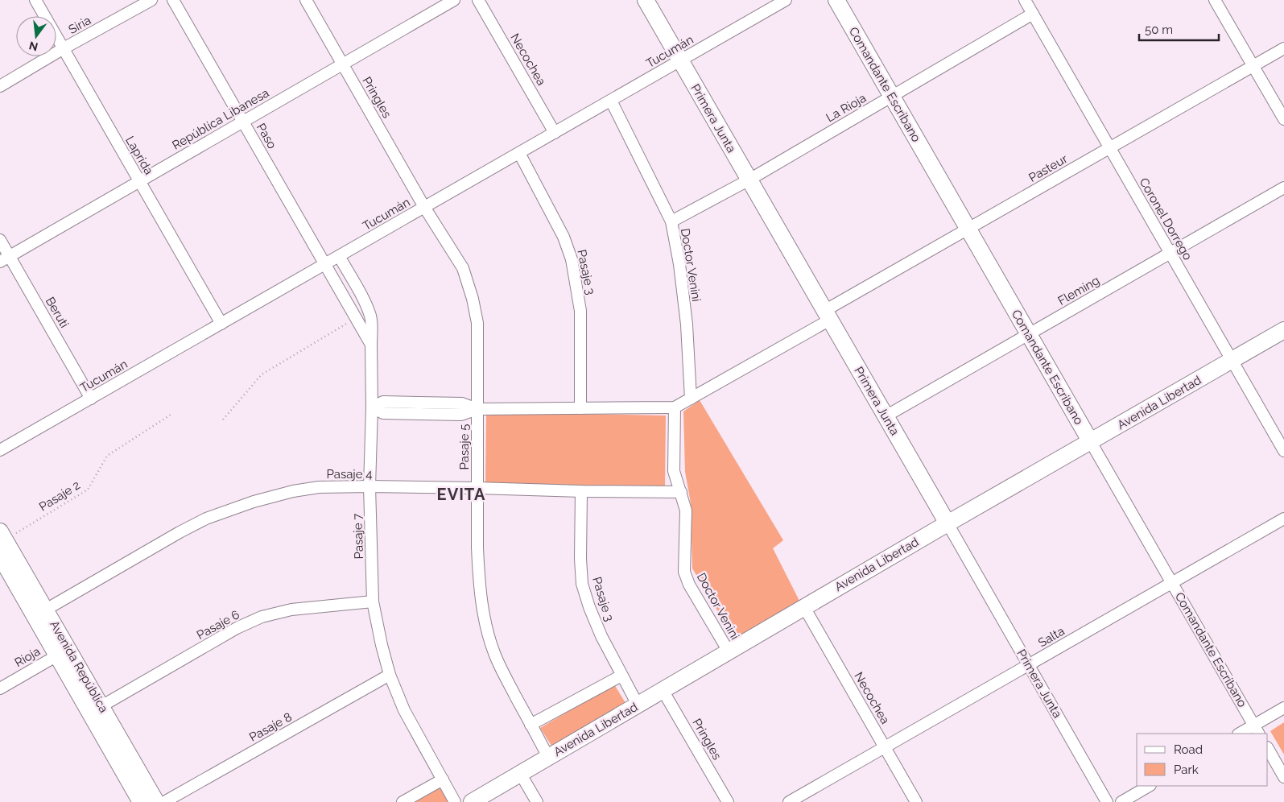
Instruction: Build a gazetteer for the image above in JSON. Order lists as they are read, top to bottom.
{
  "streets": {
    "main road": [
      "Comandante Escribano",
      "Primera Junta",
      "Avenida Libertad",
      "Avenida República"
    ],
    "street": [
      "Siria",
      "Tucumán",
      "Necochea",
      "Pringles",
      "La Rioja",
      "República Libanesa",
      "Paso",
      "Laprida",
      "Pasteur",
      "Coronel Dorrego",
      "Doctor Venini",
      "Pasaje 3",
      "Fleming",
      "Beruti",
      "Pasaje 5",
      "Pasaje 4",
      "Pasaje 7",
      "Pasaje 6",
      "Salta",
      "Rioja",
      "Pasaje 8"
    ],
    "path": ["Pasaje 2"]
  },
  "crossings": [
    ["Siria", "Laprida"],
    ["Tucumán", "Necochea"],
    ["Tucumán", "Pringles"],
    ["Tucumán", "Primera Junta"],
    ["Tucumán", "Paso"],
    ["Tucumán", "Laprida"],
    ["Tucumán", "Doctor Venini"],
    ["Tucumán", "Pasaje 3"],
    ["Tucumán", "Beruti"],
    ["Tucumán", "Pasaje 5"],
    ["Tucumán", "Pasaje 7"],
    ["Necochea", "Avenida Libertad"],
    ["Necochea", "Salta"],
    ["Comandante Escribano", "La Rioja"],
    ["Comandante Escribano", "Pasteur"],
    ["Comandante Escribano", "Fleming"],
    ["Comandante Escribano", "Avenida Libertad"],
    ["Comandante Escribano", "Salta"],
    ["Pringles", "República Libanesa"],
    ["Pringles", "Avenida Libertad"],
    ["Pringles", "Pasaje 5"],
    ["La Rioja", "Primera Junta"],
    ["La Rioja", "Coronel Dorrego"],
    ["La Rioja", "Doctor Venini"],
    ["Primera Junta", "Pasteur"],
    ["Primera Junta", "Fleming"],
    ["Primera Junta", "Avenida Libertad"],
    ["Primera Junta", "Salta"],
    ["República Libanesa", "Paso"],
    ["República Libanesa", "Laprida"],
    ["República Libanesa", "Beruti"],
    ["Paso", "Pasaje 7"],
    ["Pasteur", "Coronel Dorrego"],
    ["Pasteur", "Doctor Venini"],
    ["Coronel Dorrego", "Fleming"],
    ["Coronel Dorrego", "Avenida Libertad"],
    ["Doctor Venini", "Avenida Libertad"],
    ["Doctor Venini", "Pasaje 4"],
    ["Pasaje 3", "Avenida Libertad"],
    ["Pasaje 3", "Pasaje 4"],
    ["Avenida Libertad", "Pasaje 5"],
    ["Pasaje 5", "Pasaje 4"],
    ["Pasaje 4", "Pasaje 7"],
    ["Pasaje 4", "Avenida República"],
    ["Pasaje 2", "Avenida República"],
    ["Pasaje 7", "Pasaje 6"],
    ["Pasaje 7", "Pasaje 8"],
    ["Pasaje 6", "Avenida República"],
    ["Rioja", "Avenida República"]
  ],
  "districts": ["EVITA"],
  "legend": ["Road", "Park"],
  "scale_bar": "50 m",
  "north": "bottom"
}
